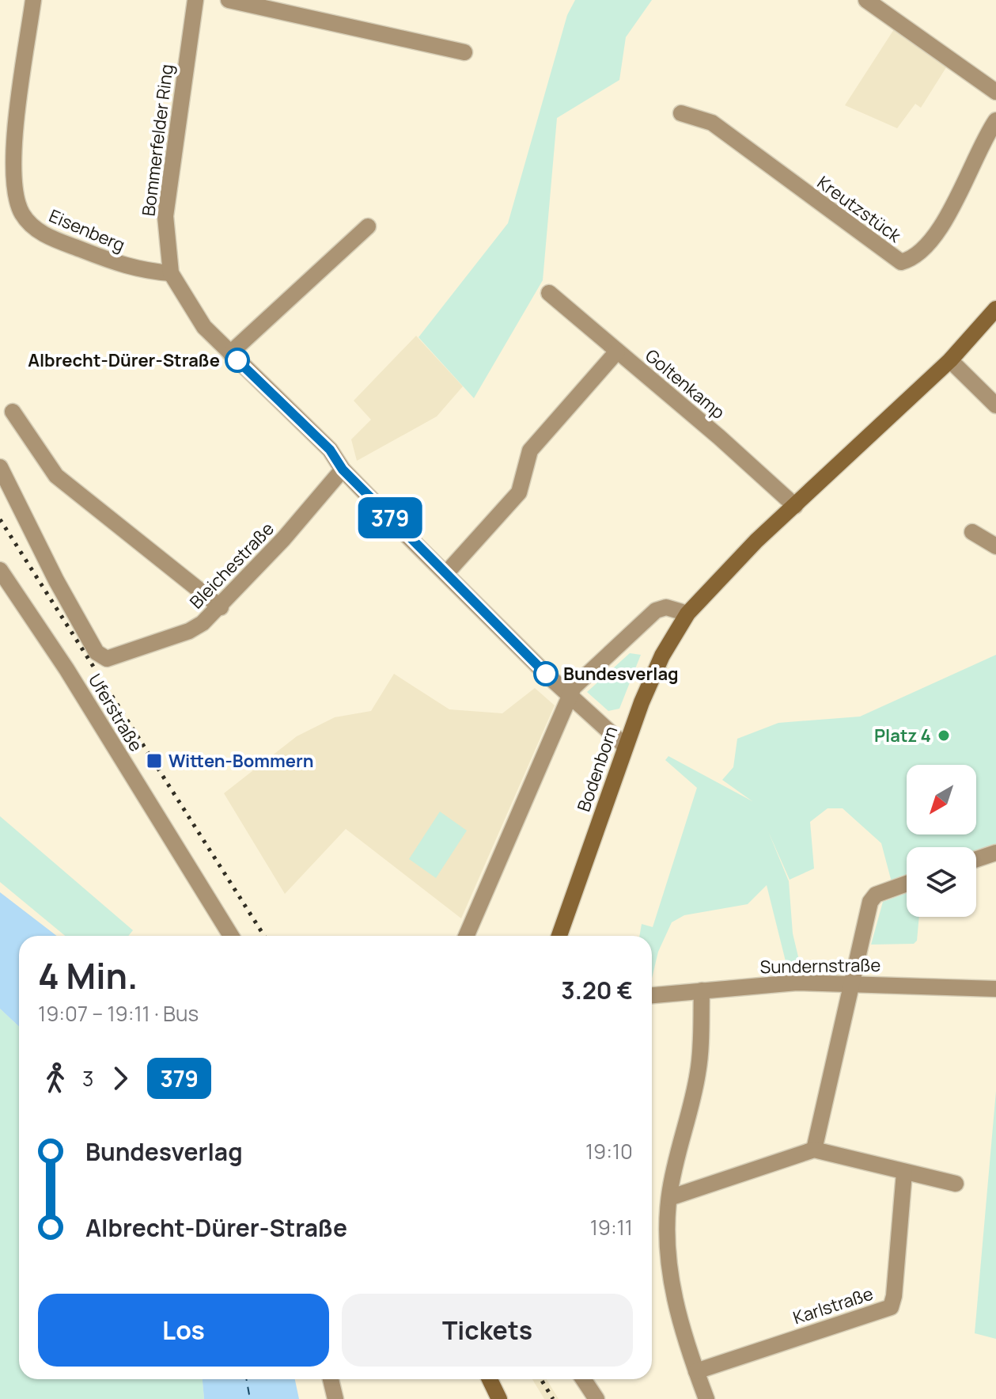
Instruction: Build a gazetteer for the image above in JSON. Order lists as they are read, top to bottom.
{
  "streets": {
    "main road": ["Bodenborn"],
    "street": [
      "Bommerfelder Ring",
      "Kreutzstück",
      "Eisenberg",
      "Goltenkamp",
      "Bleichestraße",
      "Uferstraße",
      "Sundernstraße",
      "Karlstraße"
    ]
  },
  "crossings": [
    ["Bommerfelder Ring", "Eisenberg"],
    ["Bommerfelder Ring", "Bleichestraße"],
    ["Bommerfelder Ring", "Bodenborn"],
    ["Goltenkamp", "Bodenborn"]
  ],
  "places": {
    "other": ["Albrecht-Dürer-Straße", "Bundesverlag", "Platz 4"],
    "transit": ["Witten-Bommern"]
  },
  "lines": ["bus line 379"],
  "north": "bottom left",
  "page": {
    "on_map": "379",
    "heading": ["4 Min.", "19:07 – 19:11 · Bus", "3.20 €"],
    "legs": ["3", "379"],
    "list": [
      {
        "name": "Bundesverlag",
        "value": "19:10"
      },
      {
        "name": "Albrecht-Dürer-Straße",
        "value": "19:11"
      }
    ],
    "buttons": ["Los", "Tickets"]
  }
}
